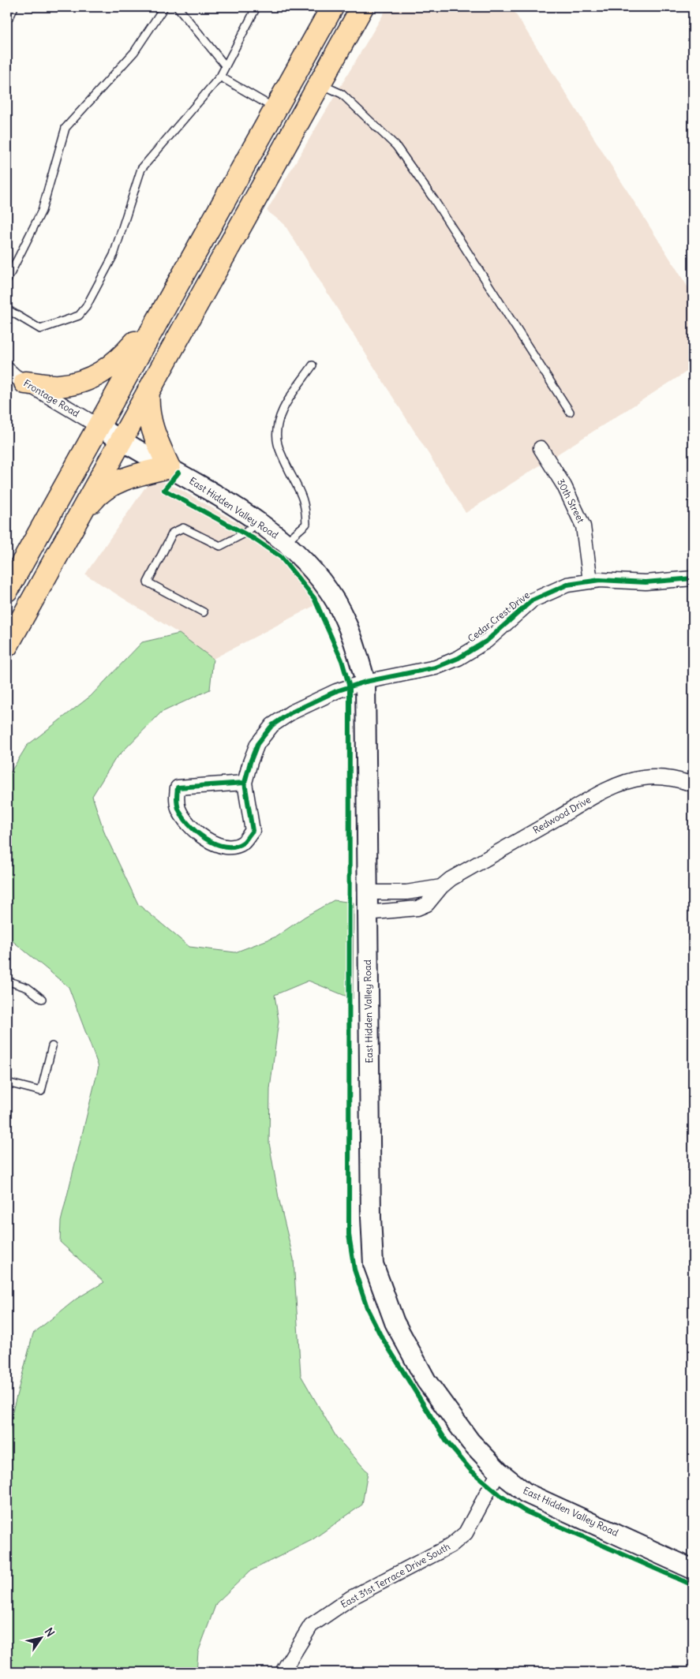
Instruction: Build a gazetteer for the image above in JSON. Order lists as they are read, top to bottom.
{
  "streets": {
    "main road": ["East Hidden Valley Road"],
    "street": [
      "Frontage Road",
      "30th Street",
      "Cedar Crest Drive",
      "Redwood Drive",
      "East 31st Terrace Drive South"
    ]
  },
  "crossings": [
    ["Frontage Road", "East Hidden Valley Road"],
    ["30th Street", "Cedar Crest Drive"],
    ["East Hidden Valley Road", "Cedar Crest Drive"],
    ["East Hidden Valley Road", "Redwood Drive"],
    ["East Hidden Valley Road", "East 31st Terrace Drive South"]
  ],
  "north": "top right"
}
